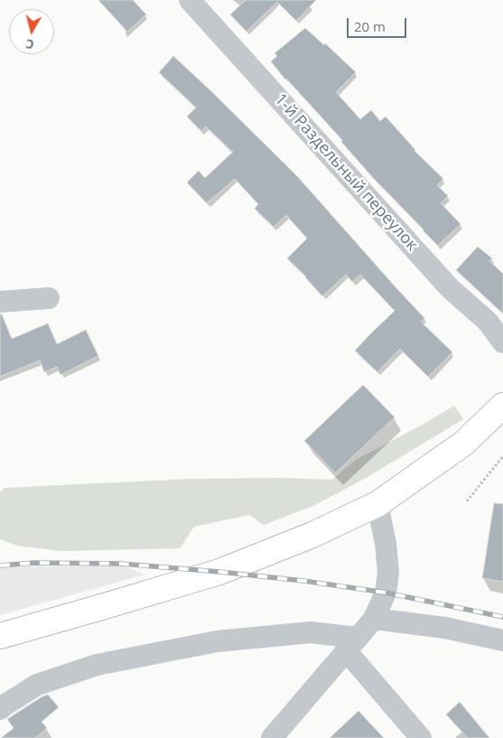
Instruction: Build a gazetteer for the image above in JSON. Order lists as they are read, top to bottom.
{
  "streets": {
    "street": ["1-й Раздельный переулок"]
  },
  "scale_bar": "20 m",
  "north": "bottom"
}
